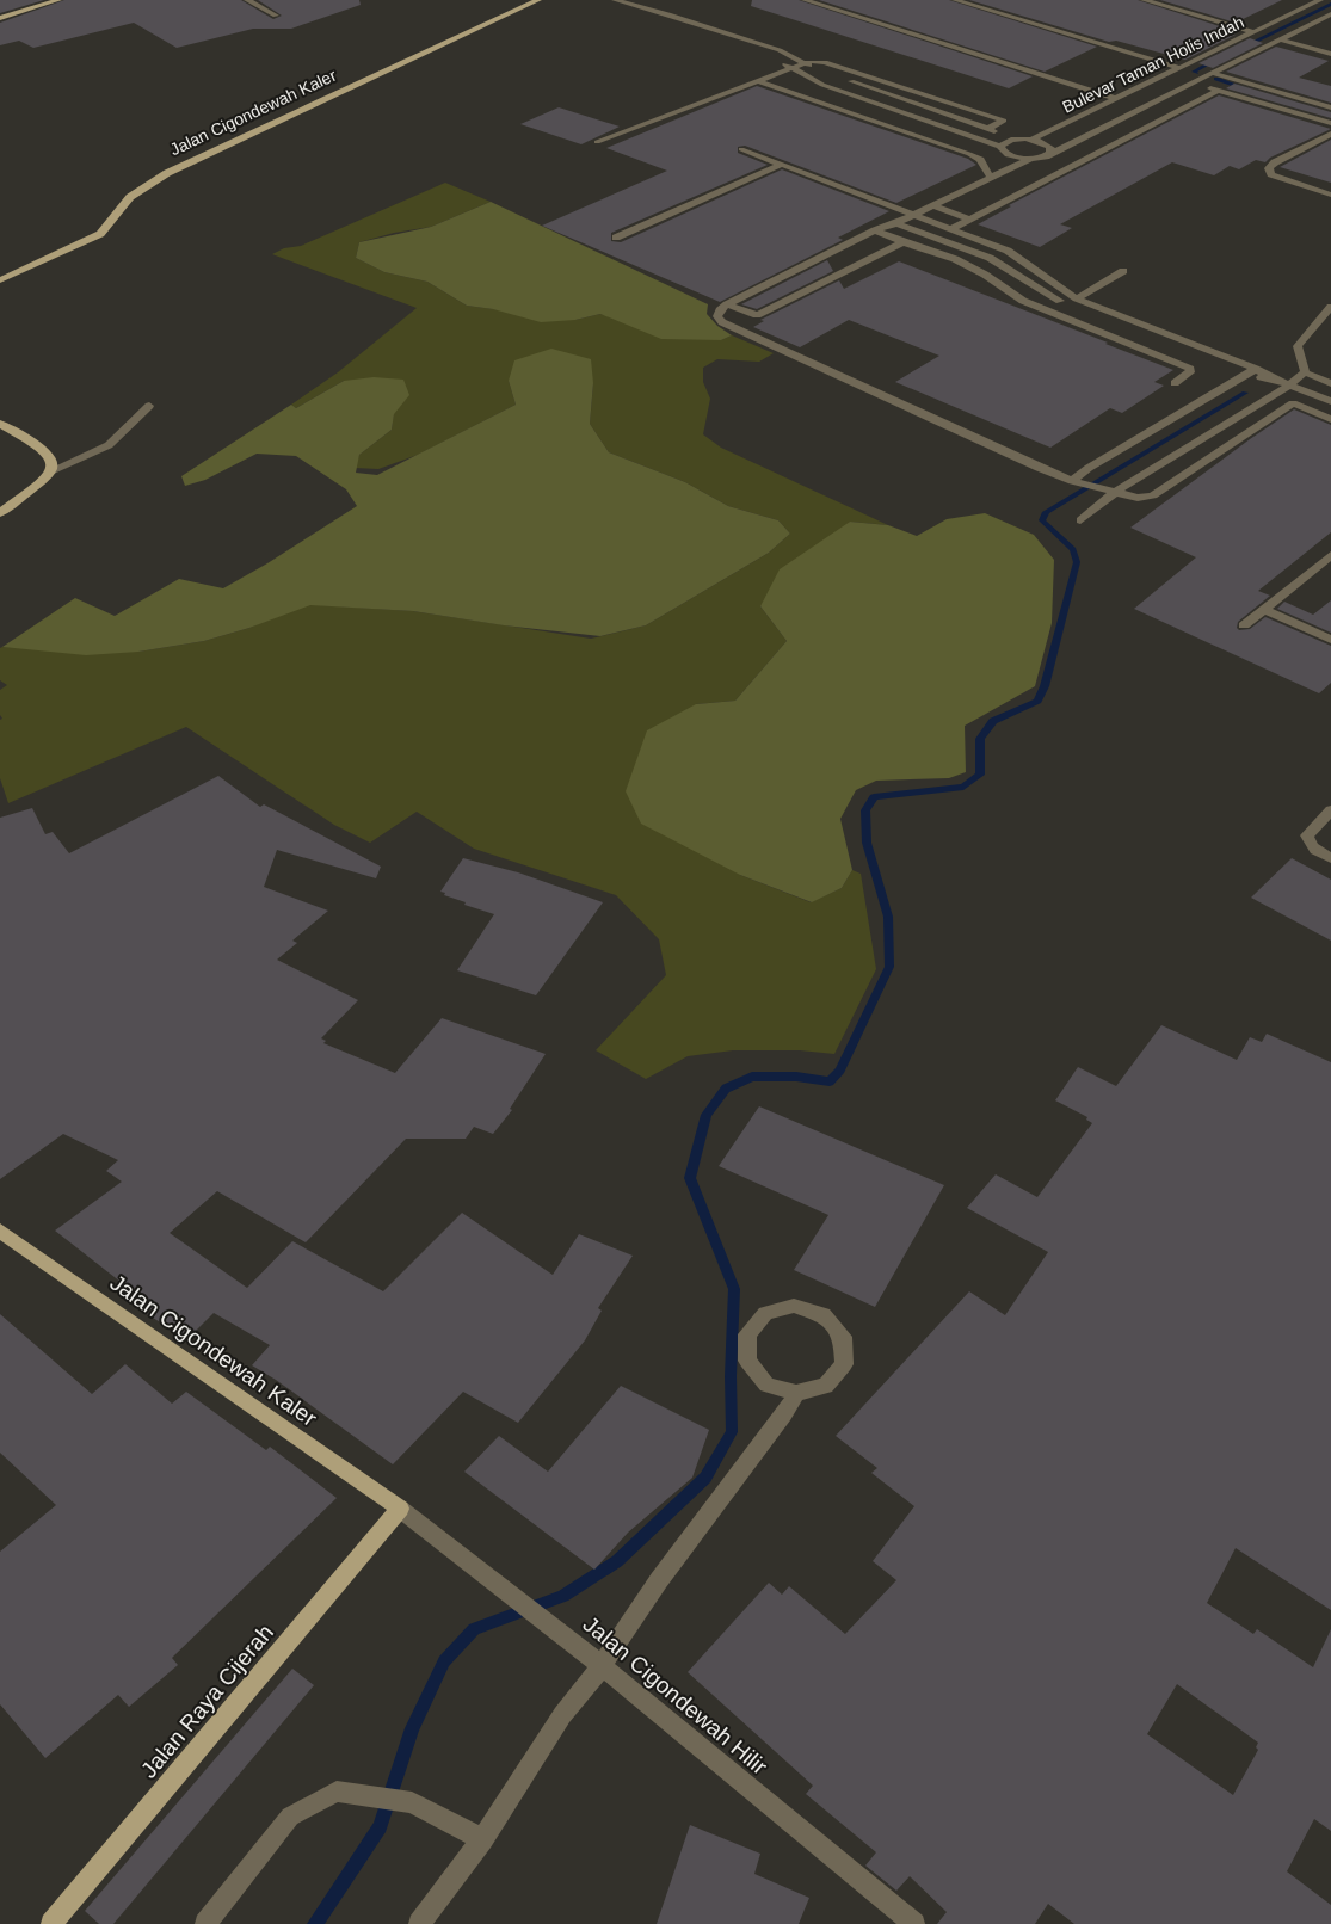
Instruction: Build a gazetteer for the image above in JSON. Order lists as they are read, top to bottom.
{
  "streets": {
    "main road": ["Jalan Cigondewah Kaler", "Jalan Raya Cijerah"],
    "street": ["Bulevar Taman Holis Indah", "Jalan Cigondewah Hilir"]
  },
  "crossings": [
    ["Jalan Cigondewah Kaler", "Jalan Cigondewah Hilir"],
    ["Jalan Cigondewah Kaler", "Jalan Raya Cijerah"],
    ["Jalan Cigondewah Hilir", "Jalan Raya Cijerah"]
  ]
}
